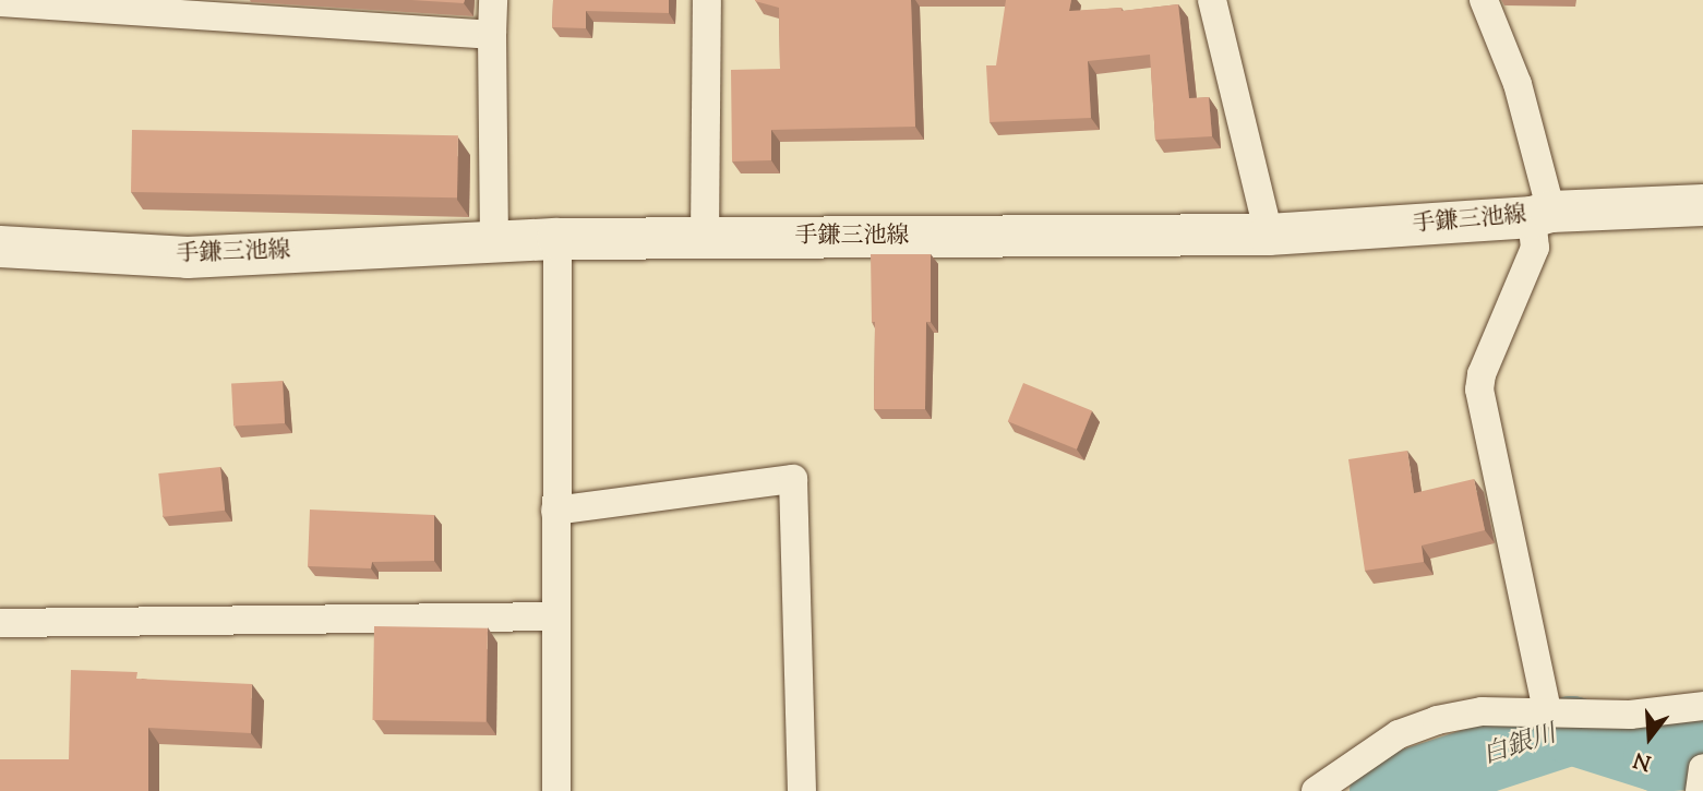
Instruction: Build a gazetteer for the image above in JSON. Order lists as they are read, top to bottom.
{
  "streets": {
    "main road": ["手鎌三池線"]
  },
  "water": ["白銀川"],
  "north": "bottom"
}
